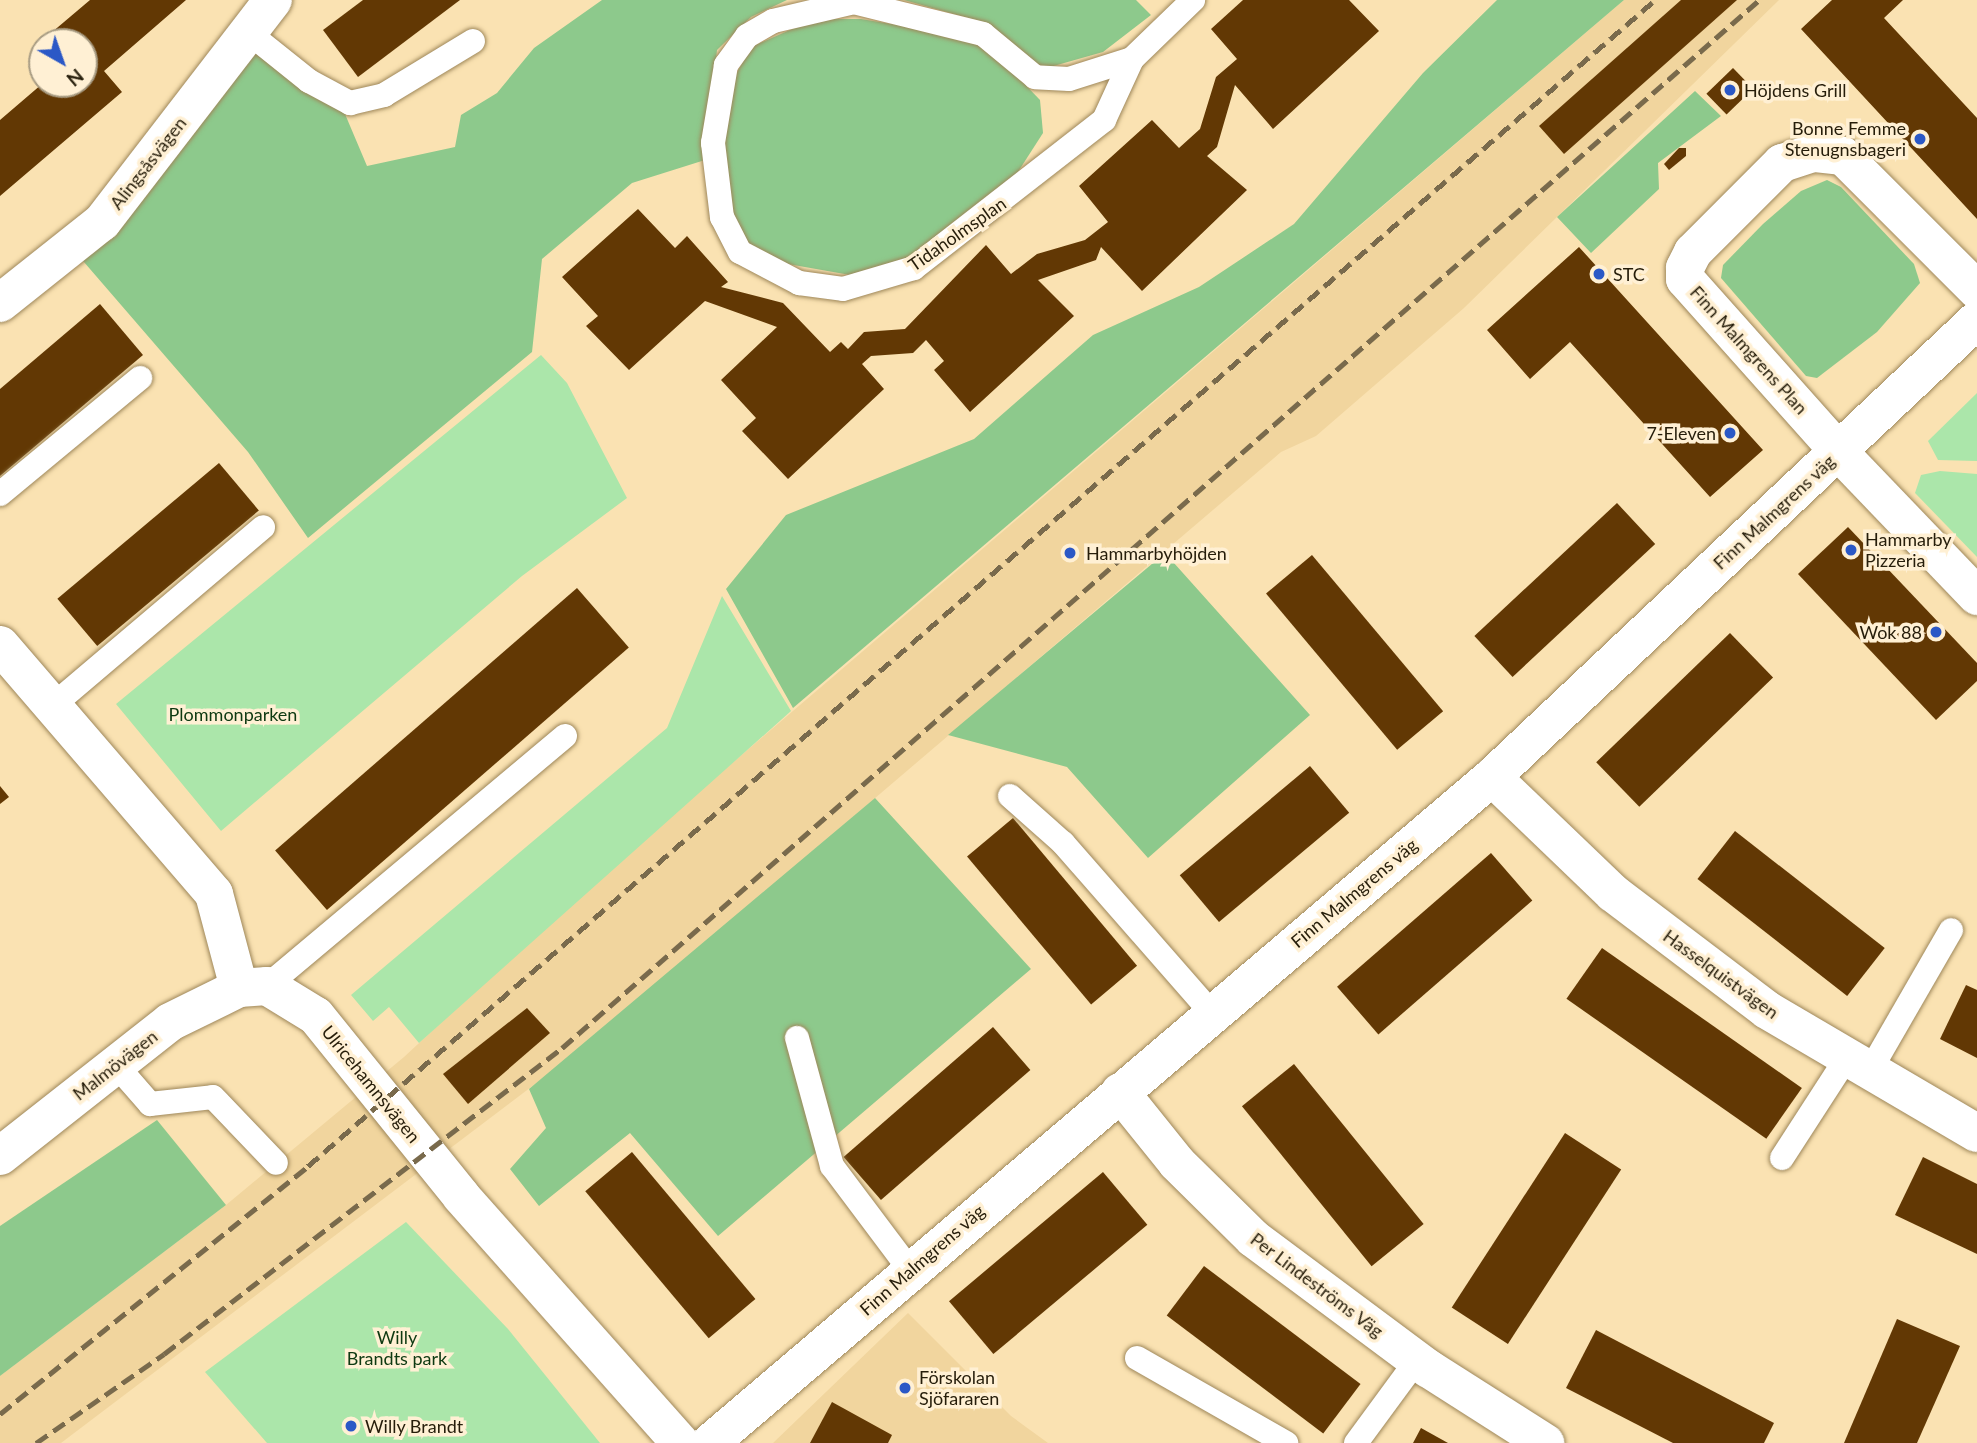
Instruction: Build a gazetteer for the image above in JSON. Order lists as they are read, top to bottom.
{
  "streets": {
    "street": [
      "Alingsåsvägen",
      "Finn Malmgrens Plan",
      "Finn Malmgrens väg",
      "Hasselquistvägen",
      "Malmövägen",
      "Ulricehamnsvägen",
      "Per Lindeströms Väg"
    ],
    "lane": ["Tidaholmsplan"]
  },
  "crossings": [
    ["Finn Malmgrens Plan", "Finn Malmgrens väg"],
    ["Finn Malmgrens väg", "Hasselquistvägen"],
    ["Finn Malmgrens väg", "Per Lindeströms Väg"],
    ["Malmövägen", "Ulricehamnsvägen"]
  ],
  "parks": ["Plommonparken", "Willy Brandts park"],
  "places": [
    "Höjdens Grill",
    "Bonne Femme Stenugnsbageri",
    "STC",
    "7-Eleven",
    "Hammarby Pizzeria",
    "Hammarbyhöjden",
    "Wok 88",
    "Förskolan Sjöfararen",
    "Willy Brandt"
  ],
  "north": "bottom right"
}
